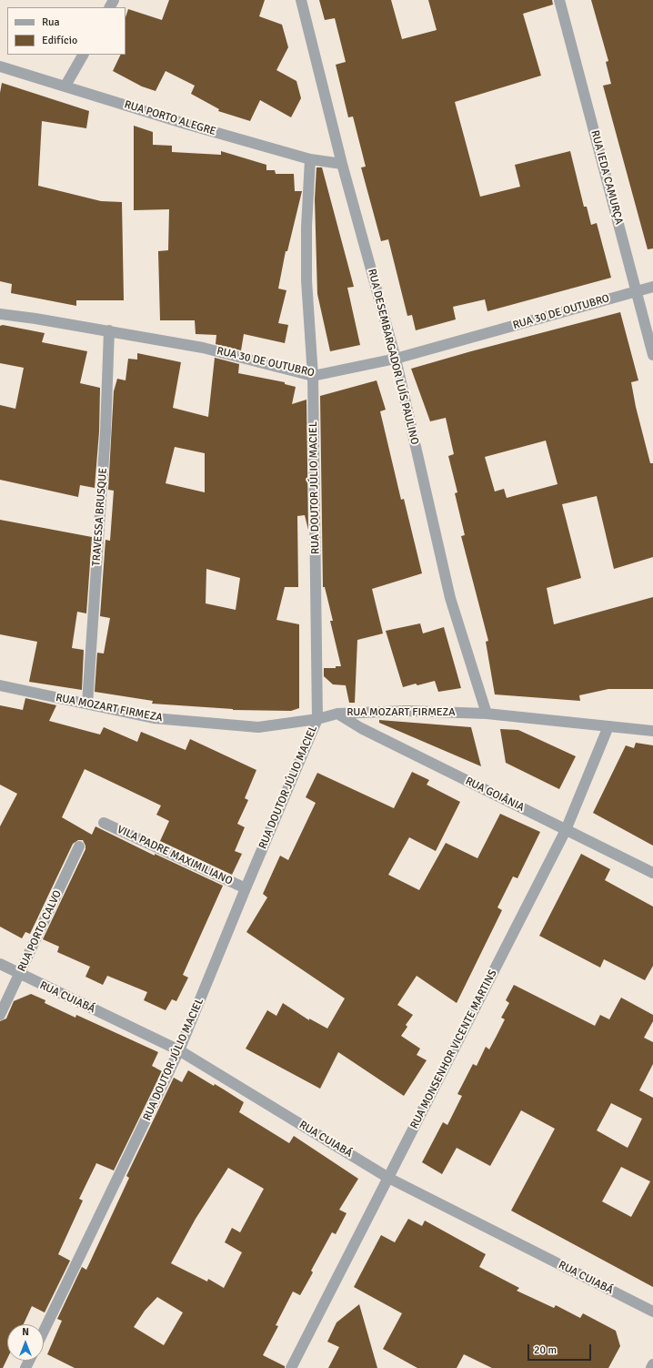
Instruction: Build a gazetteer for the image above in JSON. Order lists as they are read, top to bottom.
{
  "streets": {
    "street": [
      "RUA PORTO ALEGRE",
      "RUA IEDA CAMURÇA",
      "RUA 30 DE OUTUBRO",
      "RUA DESEMBARGADOR LUÍS PAULINO",
      "RUA DOUTOR JÚLIO MACIEL",
      "TRAVESSA BRUSQUE",
      "RUA MOZART FIRMEZA",
      "RUA GOIÂNIA",
      "VILA PADRE MAXIMILIANO",
      "RUA PORTO CALVO",
      "RUA CUIABÁ",
      "RUA MONSENHOR VICENTE MARTINS"
    ]
  },
  "crossings": [
    ["RUA PORTO ALEGRE", "RUA DESEMBARGADOR LUÍS PAULINO"],
    ["RUA PORTO ALEGRE", "RUA DOUTOR JÚLIO MACIEL"],
    ["RUA IEDA CAMURÇA", "RUA 30 DE OUTUBRO"],
    ["RUA 30 DE OUTUBRO", "RUA DESEMBARGADOR LUÍS PAULINO"],
    ["RUA 30 DE OUTUBRO", "RUA DOUTOR JÚLIO MACIEL"],
    ["RUA 30 DE OUTUBRO", "TRAVESSA BRUSQUE"],
    ["RUA DESEMBARGADOR LUÍS PAULINO", "RUA MOZART FIRMEZA"],
    ["RUA DOUTOR JÚLIO MACIEL", "RUA MOZART FIRMEZA"],
    ["RUA DOUTOR JÚLIO MACIEL", "VILA PADRE MAXIMILIANO"],
    ["RUA DOUTOR JÚLIO MACIEL", "RUA CUIABÁ"],
    ["TRAVESSA BRUSQUE", "RUA MOZART FIRMEZA"],
    ["RUA MOZART FIRMEZA", "RUA GOIÂNIA"],
    ["RUA MOZART FIRMEZA", "RUA MONSENHOR VICENTE MARTINS"],
    ["RUA GOIÂNIA", "RUA MONSENHOR VICENTE MARTINS"],
    ["RUA PORTO CALVO", "RUA CUIABÁ"],
    ["RUA CUIABÁ", "RUA MONSENHOR VICENTE MARTINS"]
  ],
  "legend": ["Rua", "Edifício"],
  "scale_bar": "20 m",
  "north": "top"
}
